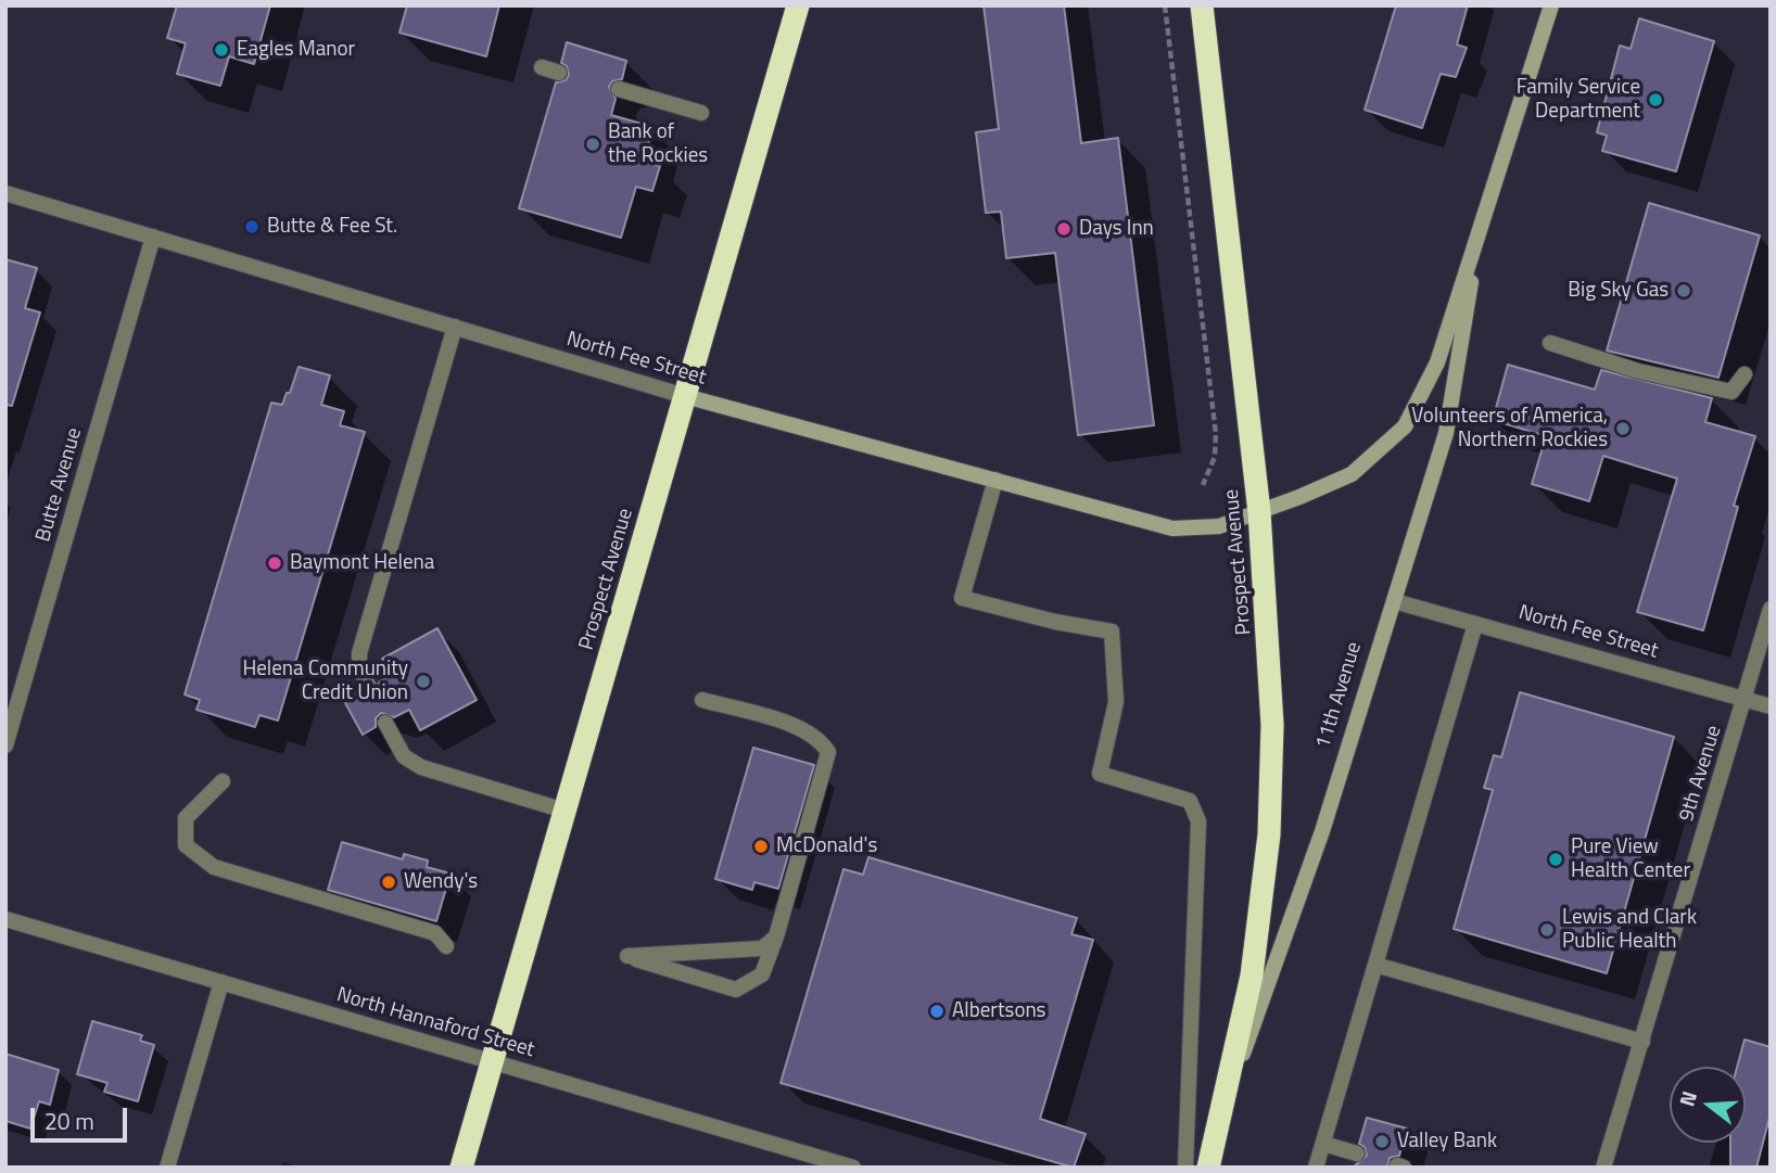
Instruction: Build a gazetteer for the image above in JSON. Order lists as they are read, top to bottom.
{
  "streets": {
    "highway": ["Prospect Avenue", "11th Avenue"],
    "main road": ["North Fee Street"],
    "street": ["Butte Avenue", "9th Avenue", "North Hannaford Street"]
  },
  "crossings": [
    ["North Fee Street", "Butte Avenue"],
    ["North Fee Street", "Prospect Avenue"],
    ["North Fee Street", "11th Avenue"],
    ["North Fee Street", "9th Avenue"],
    ["Prospect Avenue", "11th Avenue"],
    ["Prospect Avenue", "North Hannaford Street"]
  ],
  "places": [
    "Eagles Manor",
    "Family Service Department",
    "Bank of the Rockies",
    "Butte & Fee St.",
    "Days Inn",
    "Big Sky Gas",
    "Volunteers of America, Northern Rockies",
    "Baymont Helena",
    "Helena Community Credit Union",
    "McDonald's",
    "Pure View Health Center",
    "Wendy's",
    "Lewis and Clark Public Health",
    "Albertsons",
    "Valley Bank"
  ],
  "scale_bar": "20 m",
  "north": "left"
}
